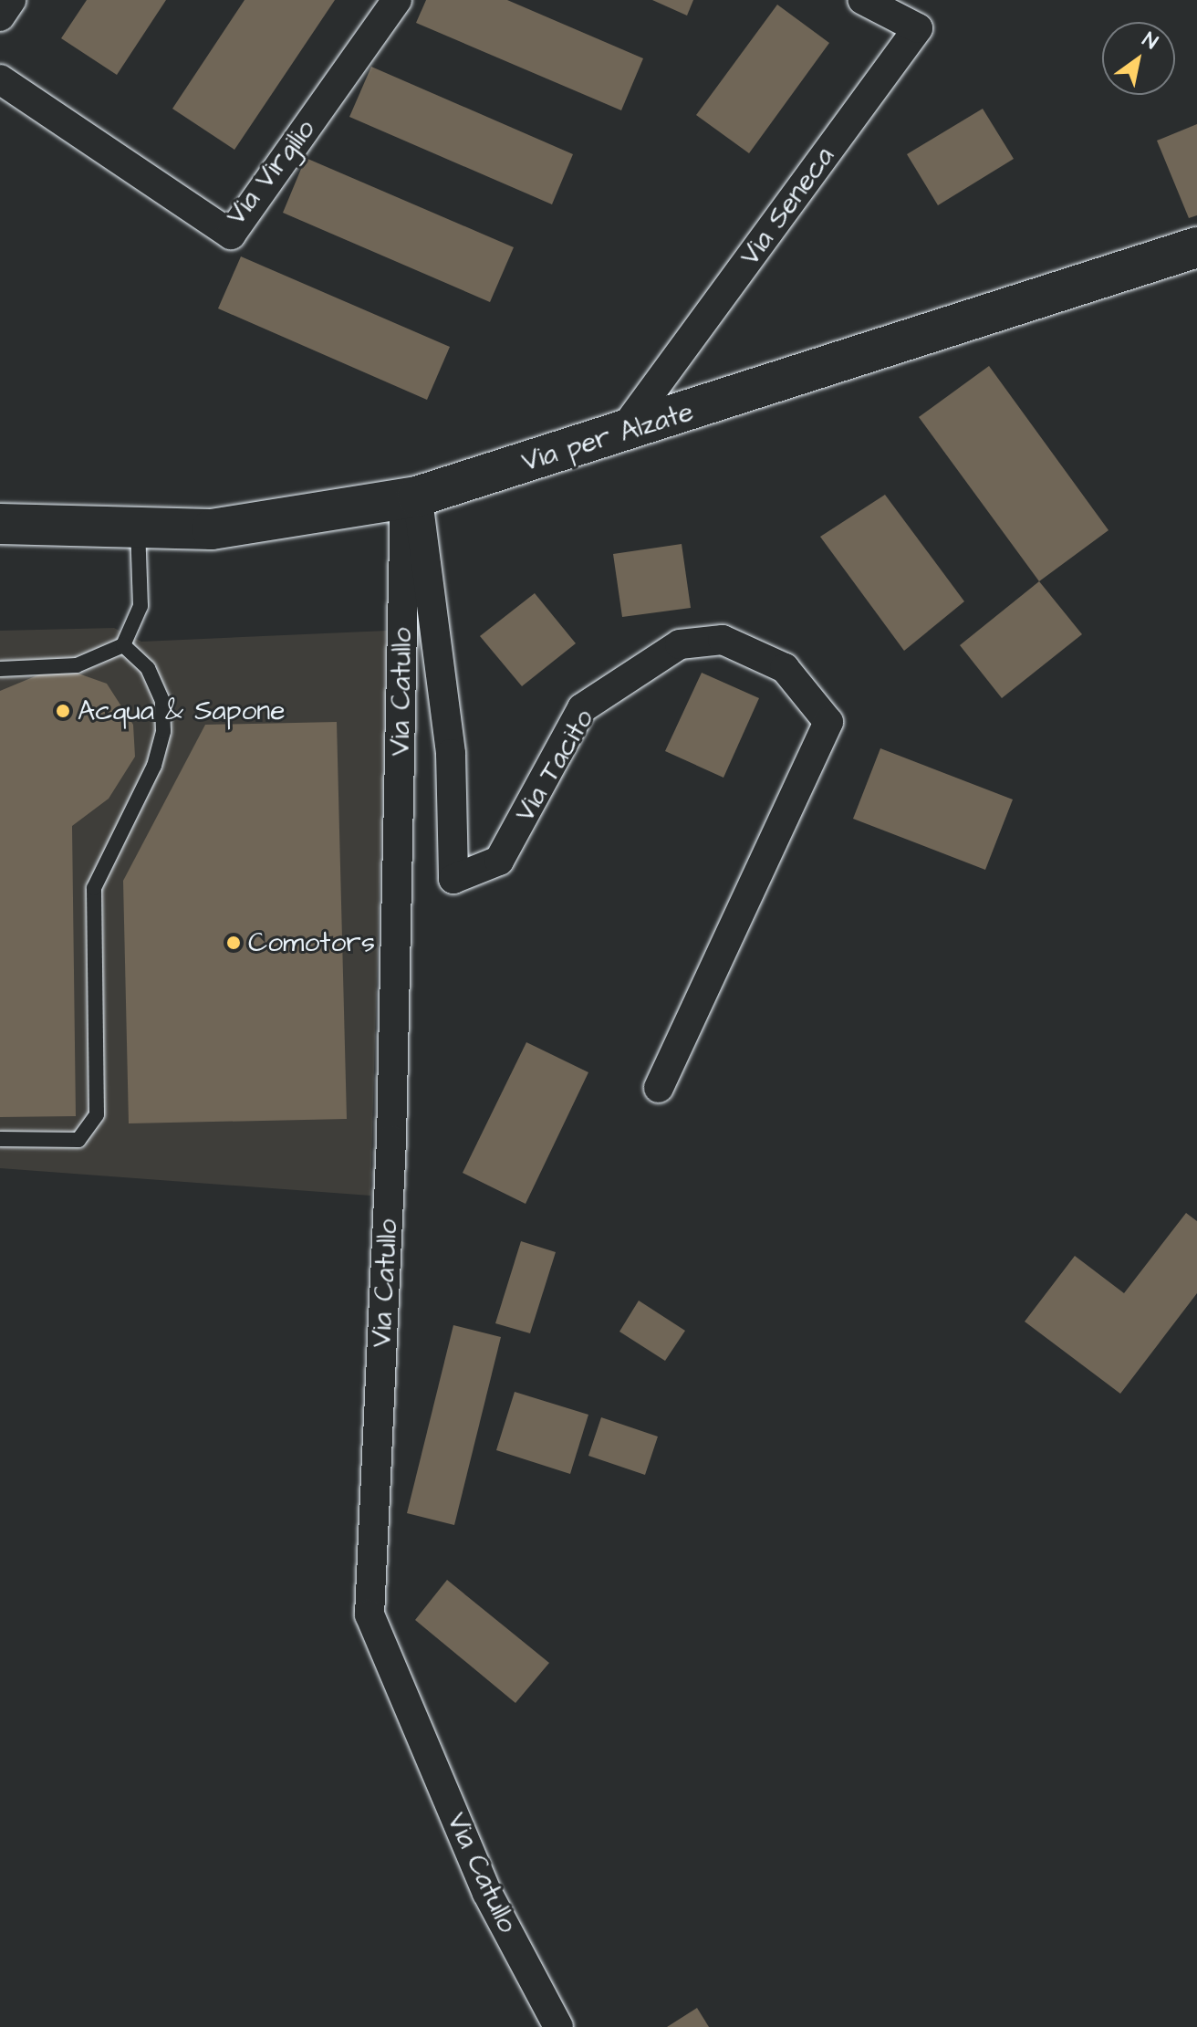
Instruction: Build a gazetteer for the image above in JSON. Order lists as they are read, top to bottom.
{
  "streets": {
    "street": [
      "Via Virgilio",
      "Via Seneca",
      "Via per Alzate",
      "Via Catullo",
      "Via Tacito"
    ]
  },
  "crossings": [
    ["Via Seneca", "Via per Alzate"],
    ["Via per Alzate", "Via Catullo"],
    ["Via per Alzate", "Via Tacito"],
    ["Via Catullo", "Via Tacito"]
  ],
  "places": ["Acqua & Sapone", "Comotors"],
  "north": "top right"
}
